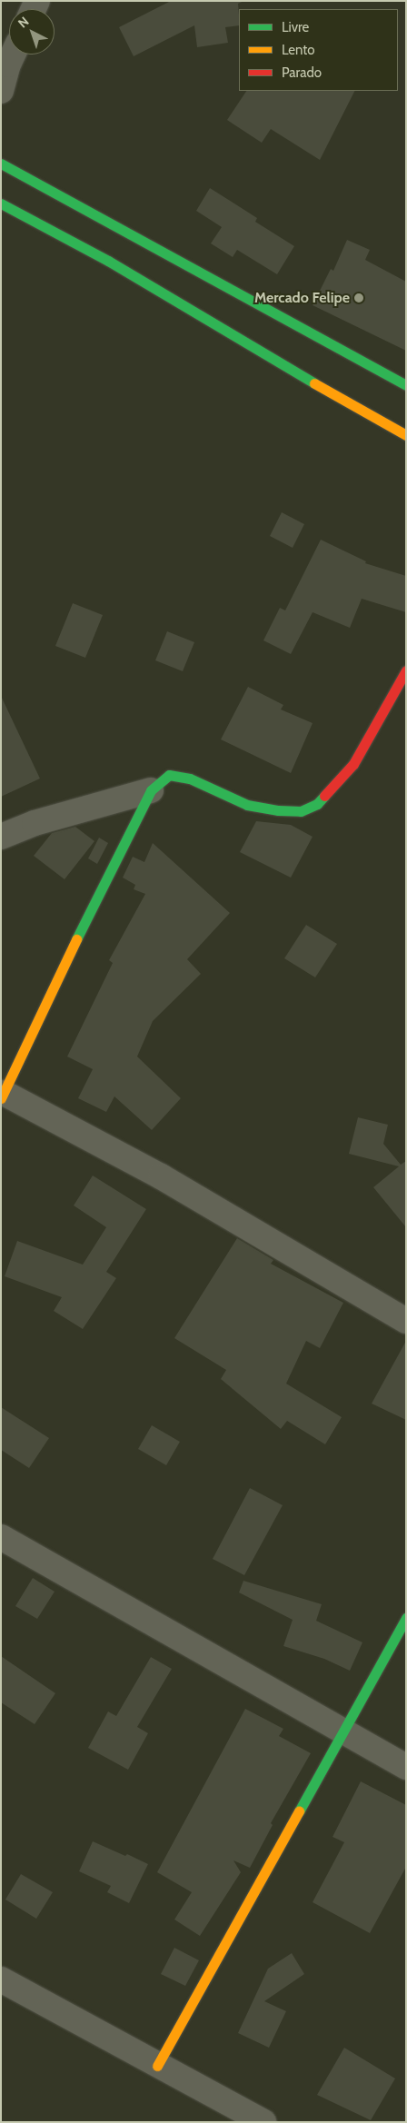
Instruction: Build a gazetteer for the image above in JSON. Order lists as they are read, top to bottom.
{
  "places": ["Mercado Felipe"],
  "legend": ["Livre", "Lento", "Parado"],
  "north": "top left"
}
